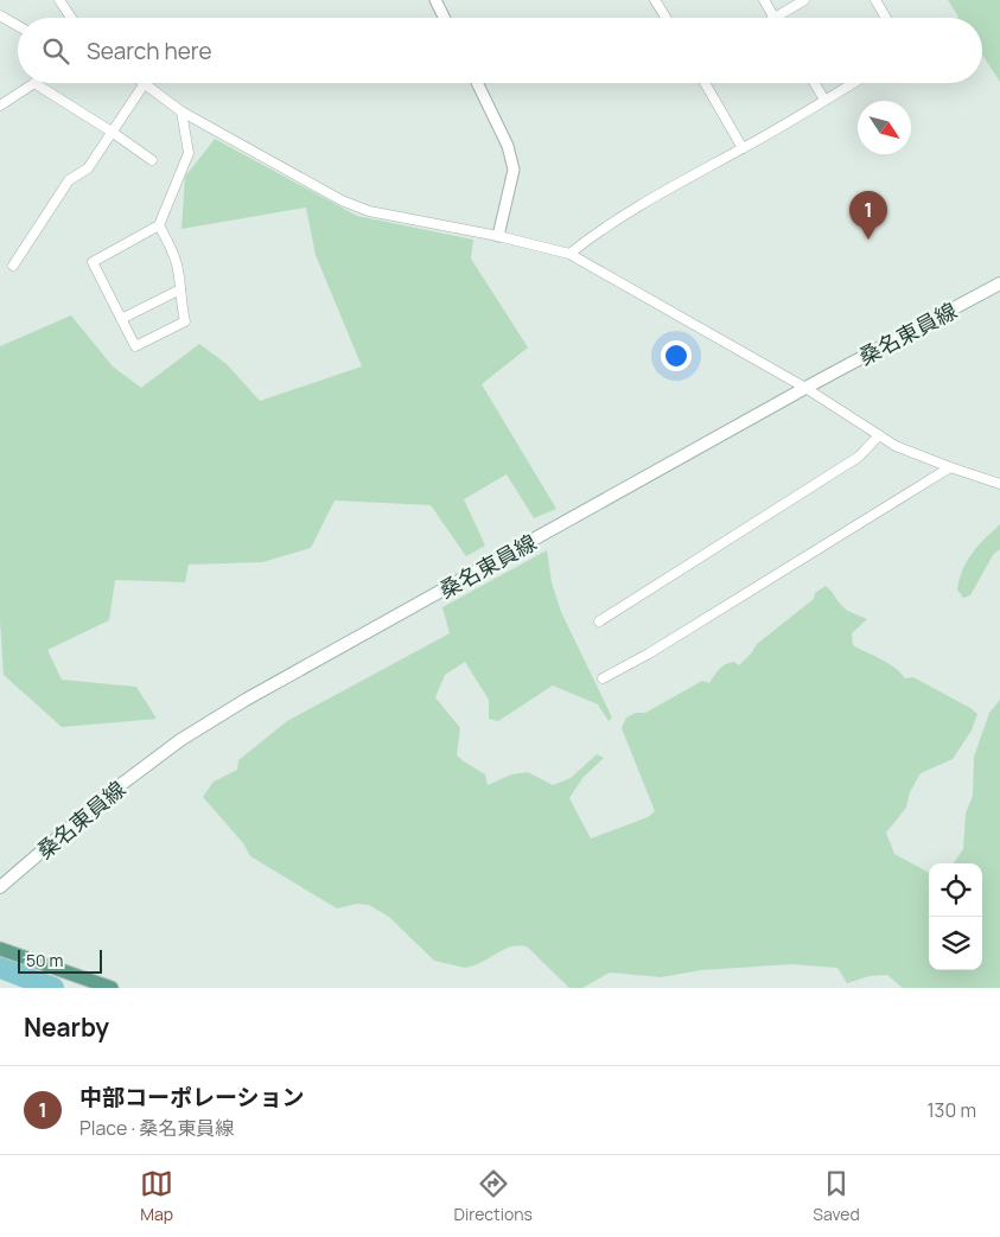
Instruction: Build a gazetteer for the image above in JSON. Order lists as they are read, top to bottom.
{
  "streets": {
    "main road": ["桑名東員線"]
  },
  "scale_bar": "50 m",
  "north": "bottom right",
  "page": {
    "search": "Search here",
    "pins": "1",
    "scale": "50 m",
    "heading": "Nearby",
    "list": [
      {
        "mark": "1",
        "name": "中部コーポレーション",
        "note": "Place · 桑名東員線",
        "value": "130 m"
      }
    ],
    "nav": ["Map", "Directions", "Saved"]
  }
}
